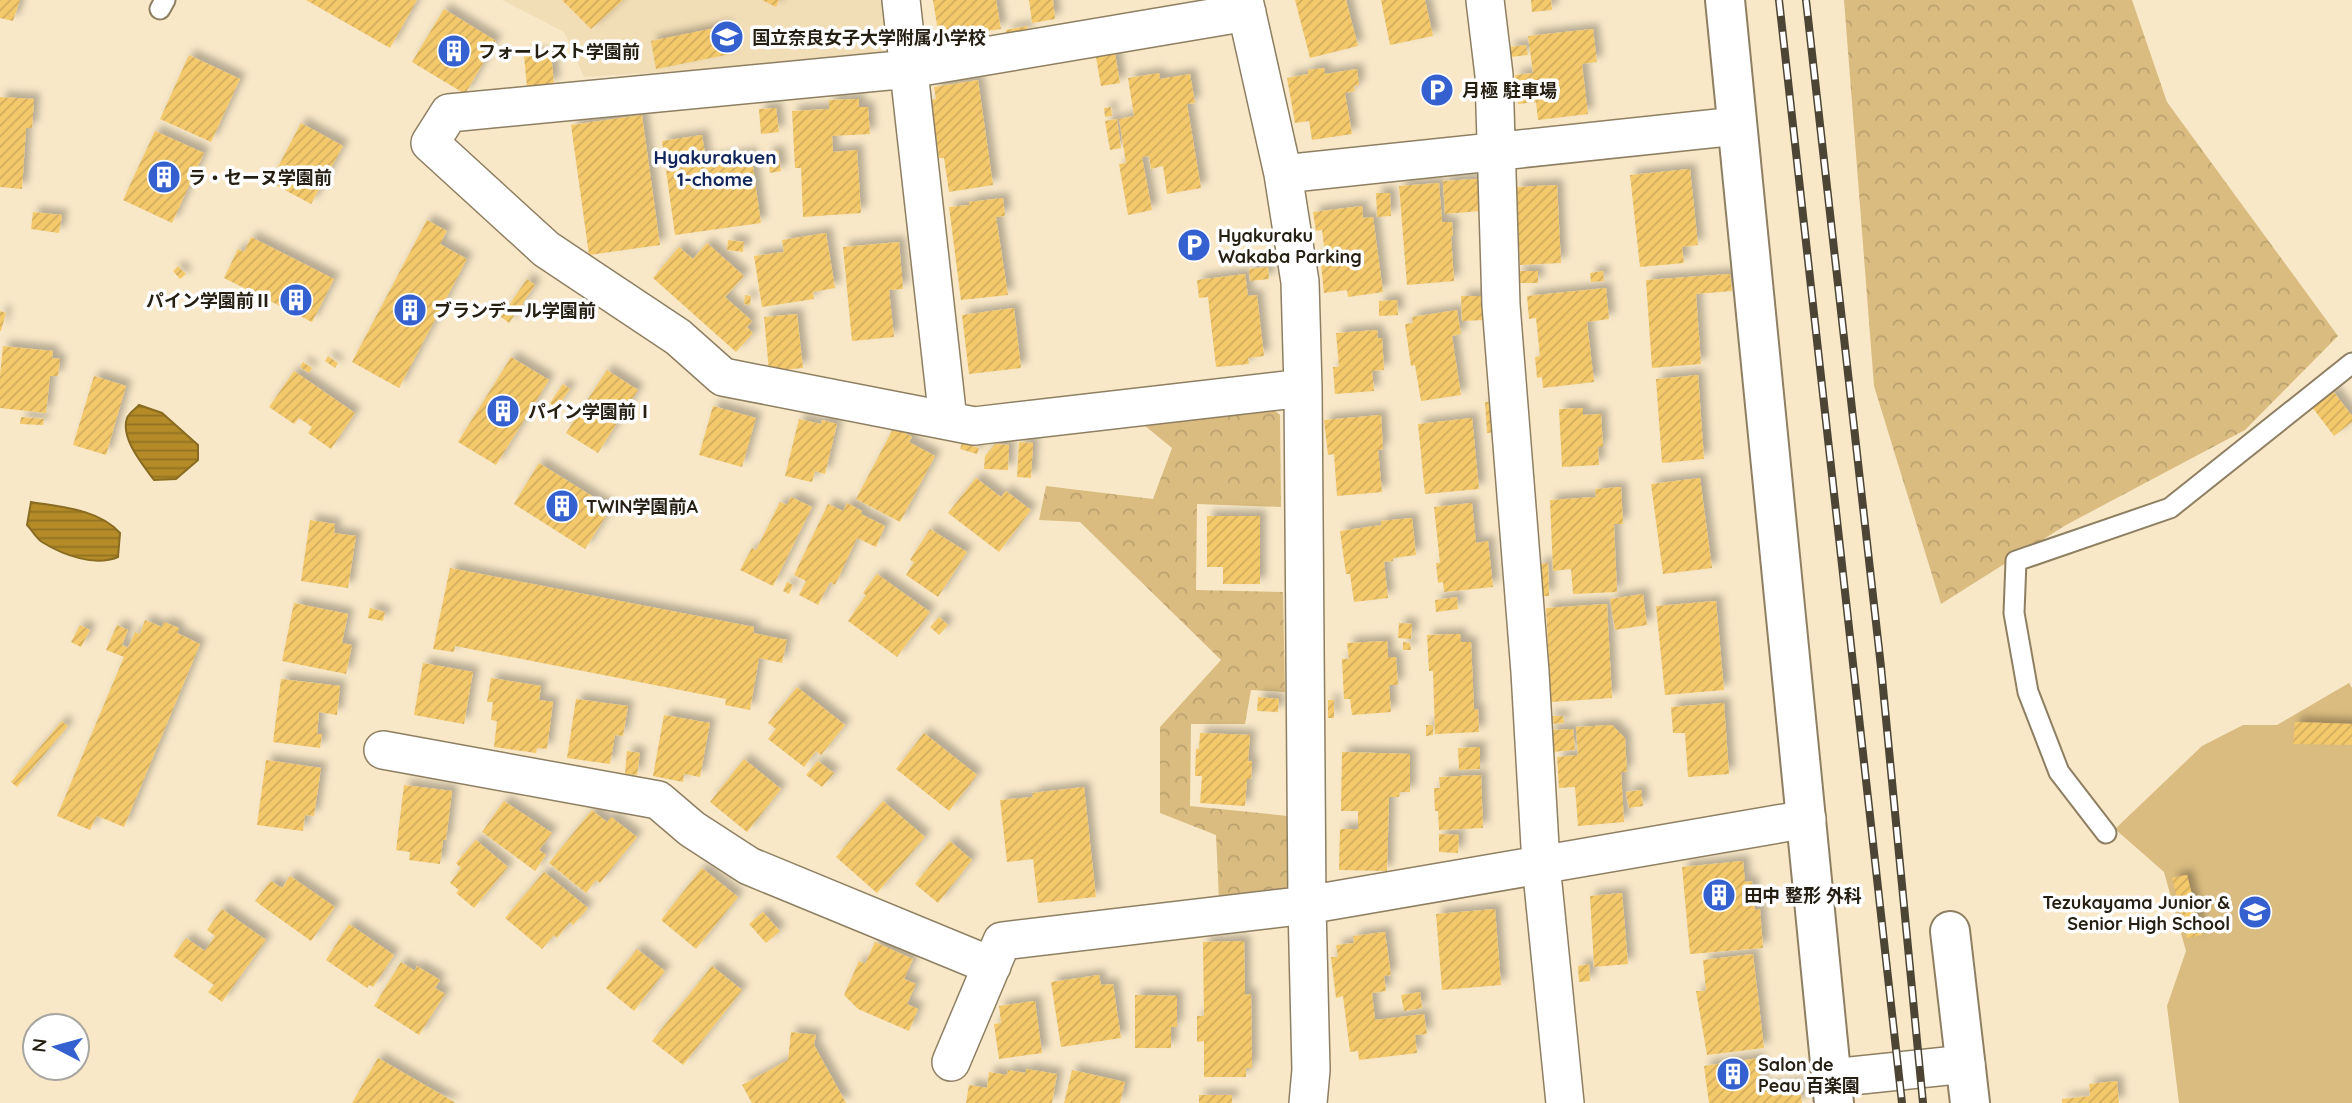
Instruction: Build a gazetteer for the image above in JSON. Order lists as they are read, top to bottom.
{
  "districts": ["Hyakurakuen 1-chome"],
  "places": {
    "school or university": ["国立奈良女子大学附属小学校", "Tezukayama Junior & Senior High School"],
    "building": [
      "フォーレスト学園前",
      "ラ・セーヌ学園前",
      "パイン学園前Ⅱ",
      "ブランデール学園前",
      "パイン学園前Ⅰ",
      "TWIN学園前A",
      "田中 整形 外科",
      "Salon de Peau 百楽園"
    ],
    "parking": ["月極 駐車場", "Hyakuraku Wakaba Parking"]
  },
  "north": "left"
}
